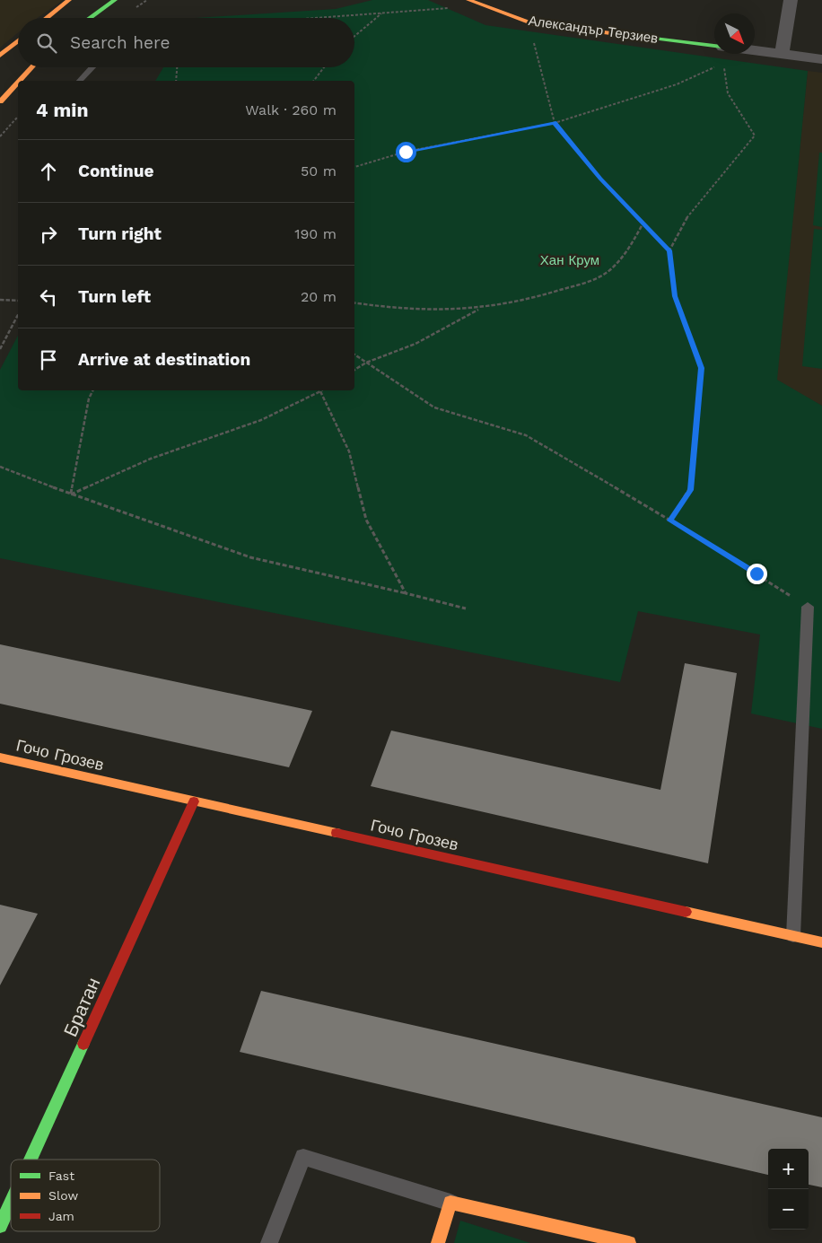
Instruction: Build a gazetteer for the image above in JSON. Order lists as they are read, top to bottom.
{
  "streets": {
    "street": ["Александър Терзиев", "Гочо Грозев", "Братан"]
  },
  "crossings": [
    ["Гочо Грозев", "Братан"]
  ],
  "parks": ["Хан Крум"],
  "legend": ["Fast", "Slow", "Jam"],
  "north": "bottom right",
  "page": {
    "search": "Search here",
    "heading": ["4 min", "Walk · 260 m"],
    "list": [
      ["Continue", "50 m"],
      ["Turn right", "190 m"],
      ["Turn left", "20 m"],
      "Arrive at destination"
    ],
    "map_buttons": ["+", "−"]
  }
}
